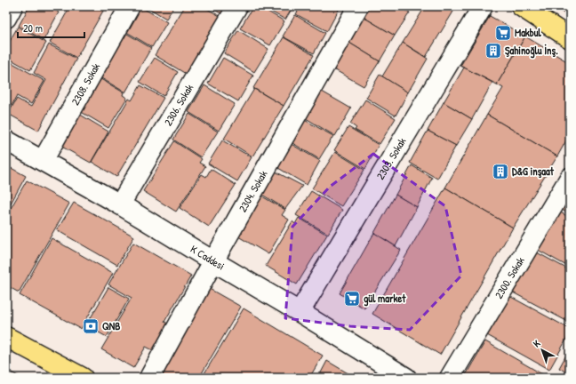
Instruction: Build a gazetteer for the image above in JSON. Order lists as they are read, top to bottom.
{
  "streets": {
    "street": [
      "2308. Sokak",
      "2306. Sokak",
      "2303. Sokak",
      "2304. Sokak",
      "K Caddesi",
      "2300. Sokak"
    ]
  },
  "crossings": [
    ["2308. Sokak", "K Caddesi"],
    ["2306. Sokak", "K Caddesi"],
    ["2303. Sokak", "K Caddesi"],
    ["2304. Sokak", "K Caddesi"]
  ],
  "places": {
    "supermarket": ["Makbul", "gül market"],
    "building": ["Şahinoğlu İnş.", "D&G inşaat"],
    "bank": ["QNB"]
  },
  "scale_bar": "20 m",
  "north": "top left"
}
